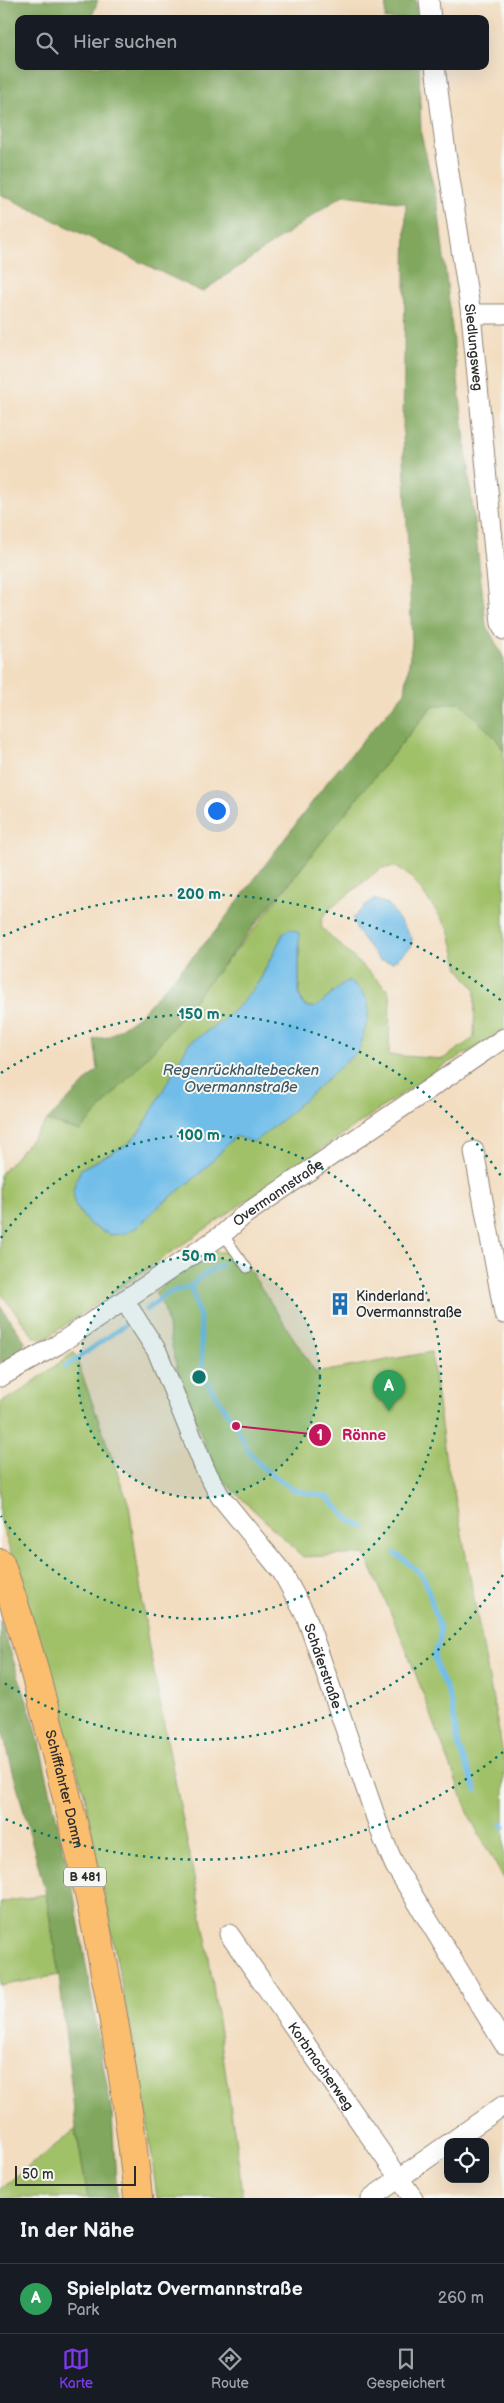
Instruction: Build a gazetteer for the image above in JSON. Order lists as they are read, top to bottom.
{
  "streets": {
    "main road": ["Schifffahrter Damm", "B 481"],
    "street": [
      "Siedlungsweg",
      "Overmannstraße",
      "Schäferstraße",
      "Korbmacherweg"
    ]
  },
  "crossings": [
    ["Overmannstraße", "Schäferstraße"]
  ],
  "water": ["Regenrückhaltebecken Overmannstraße"],
  "places": {
    "building": ["Kinderland Overmannstraße"],
    "other": ["Rönne"]
  },
  "scale_bar": "50 m",
  "page": {
    "search": "Hier suchen",
    "pins": "A",
    "scale": "50 m",
    "heading": "In der Nähe",
    "list": [
      {
        "mark": "A",
        "name": "Spielplatz Overmannstraße",
        "note": "Park",
        "value": "260 m"
      }
    ],
    "nav": ["Karte", "Route", "Gespeichert"]
  },
  "rings": [
    "200 m",
    "150 m",
    "100 m",
    "50 m"
  ]
}
